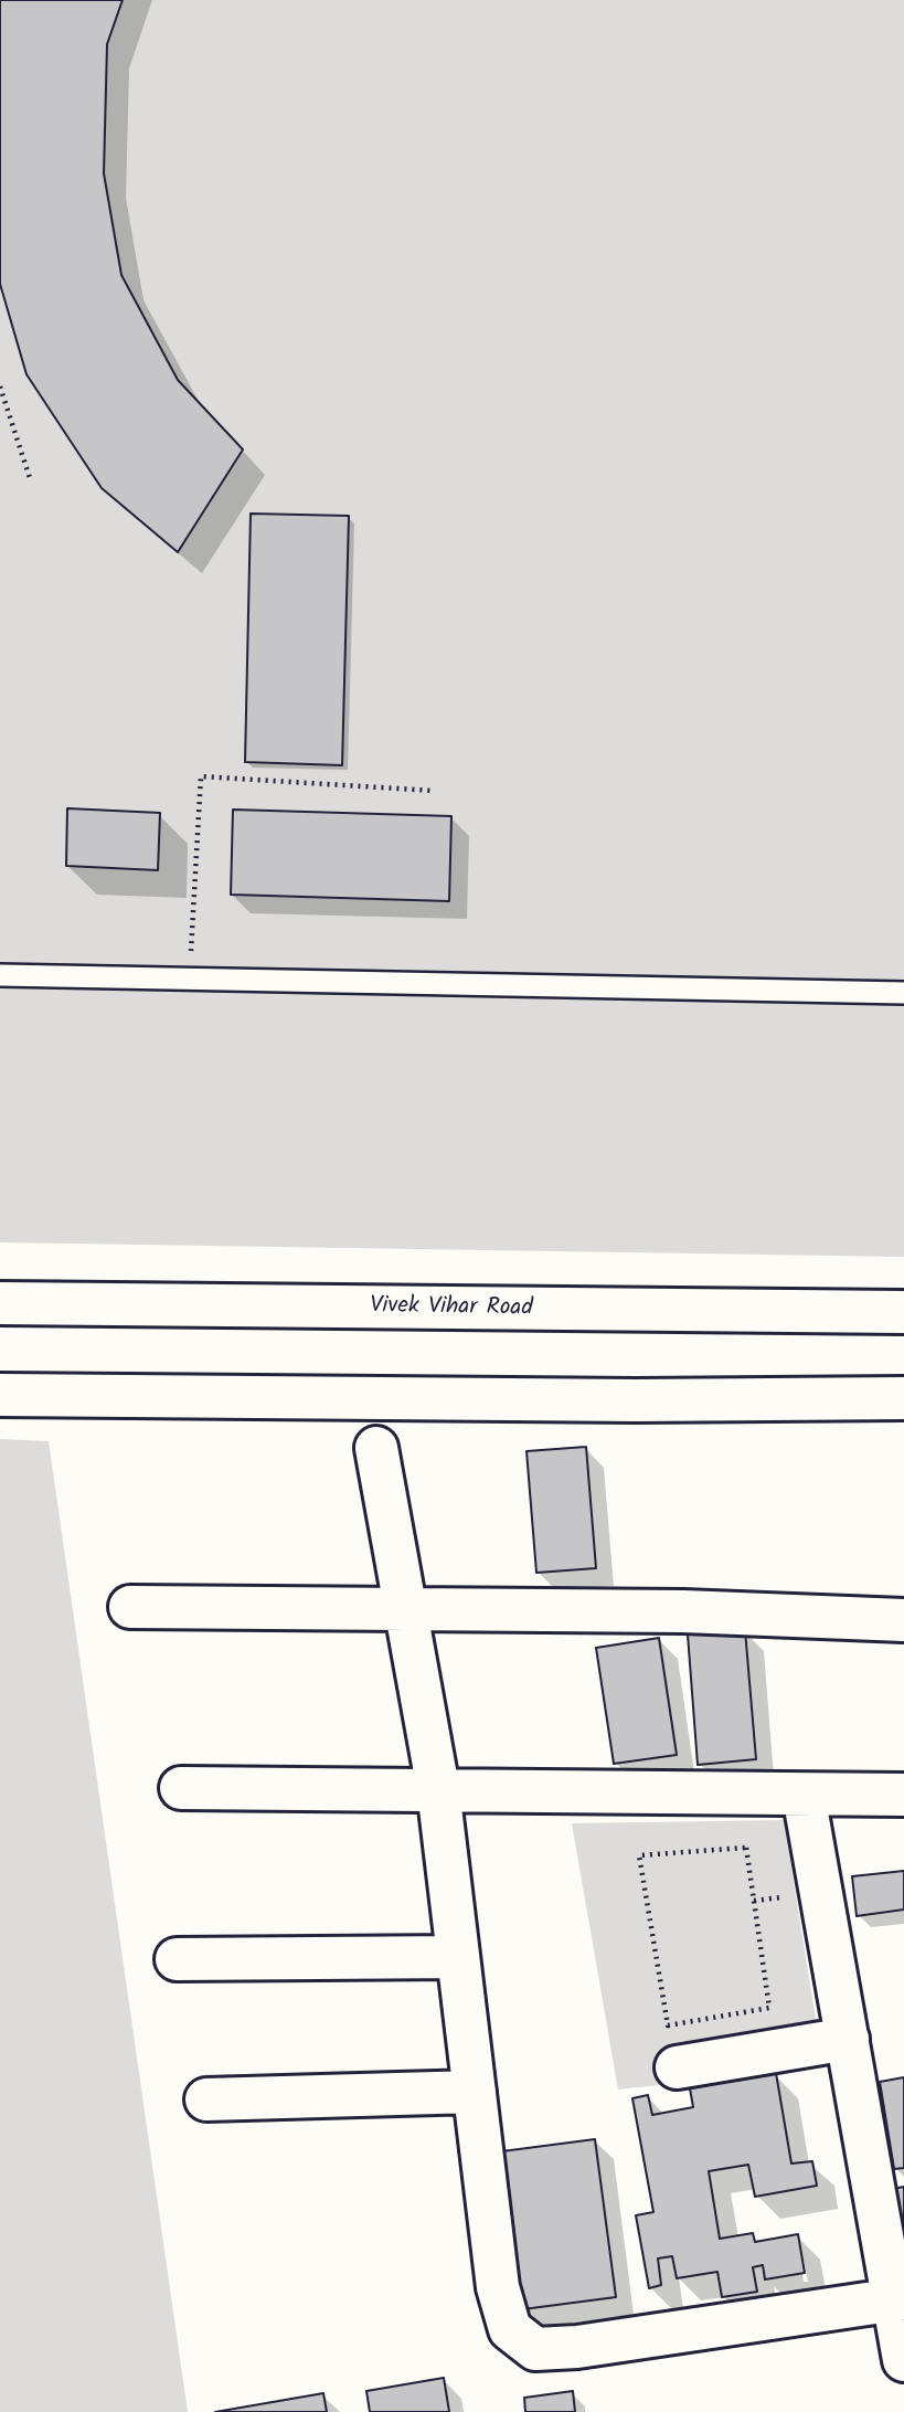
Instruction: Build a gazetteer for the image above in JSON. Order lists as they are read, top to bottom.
{
  "streets": {
    "street": ["Vivek Vihar Road"]
  }
}
